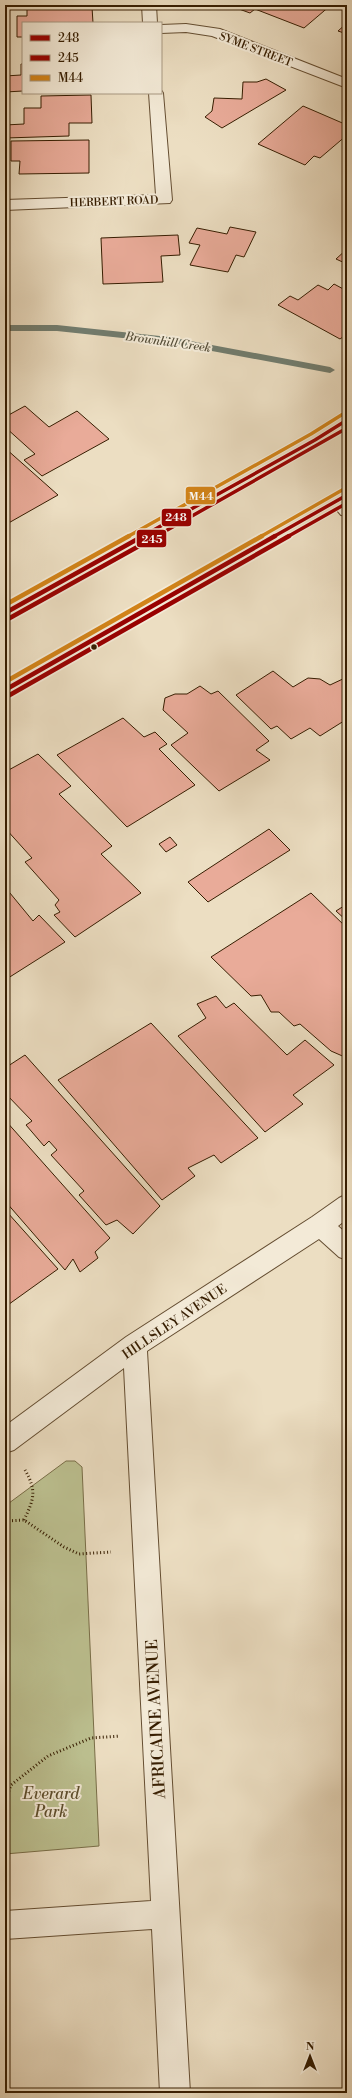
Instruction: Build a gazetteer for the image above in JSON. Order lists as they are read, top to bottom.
{
  "streets": {
    "street": [
      "SYME STREET",
      "HERBERT ROAD",
      "HILLSLEY AVENUE",
      "AFRICAINE AVENUE"
    ]
  },
  "crossings": [
    ["HILLSLEY AVENUE", "AFRICAINE AVENUE"]
  ],
  "water": ["Brownhill Creek"],
  "parks": ["Everard Park"],
  "lines": ["transit line M44", "transit line 248", "transit line 245"],
  "legend": ["248", "245", "M44"],
  "north": "top"
}
